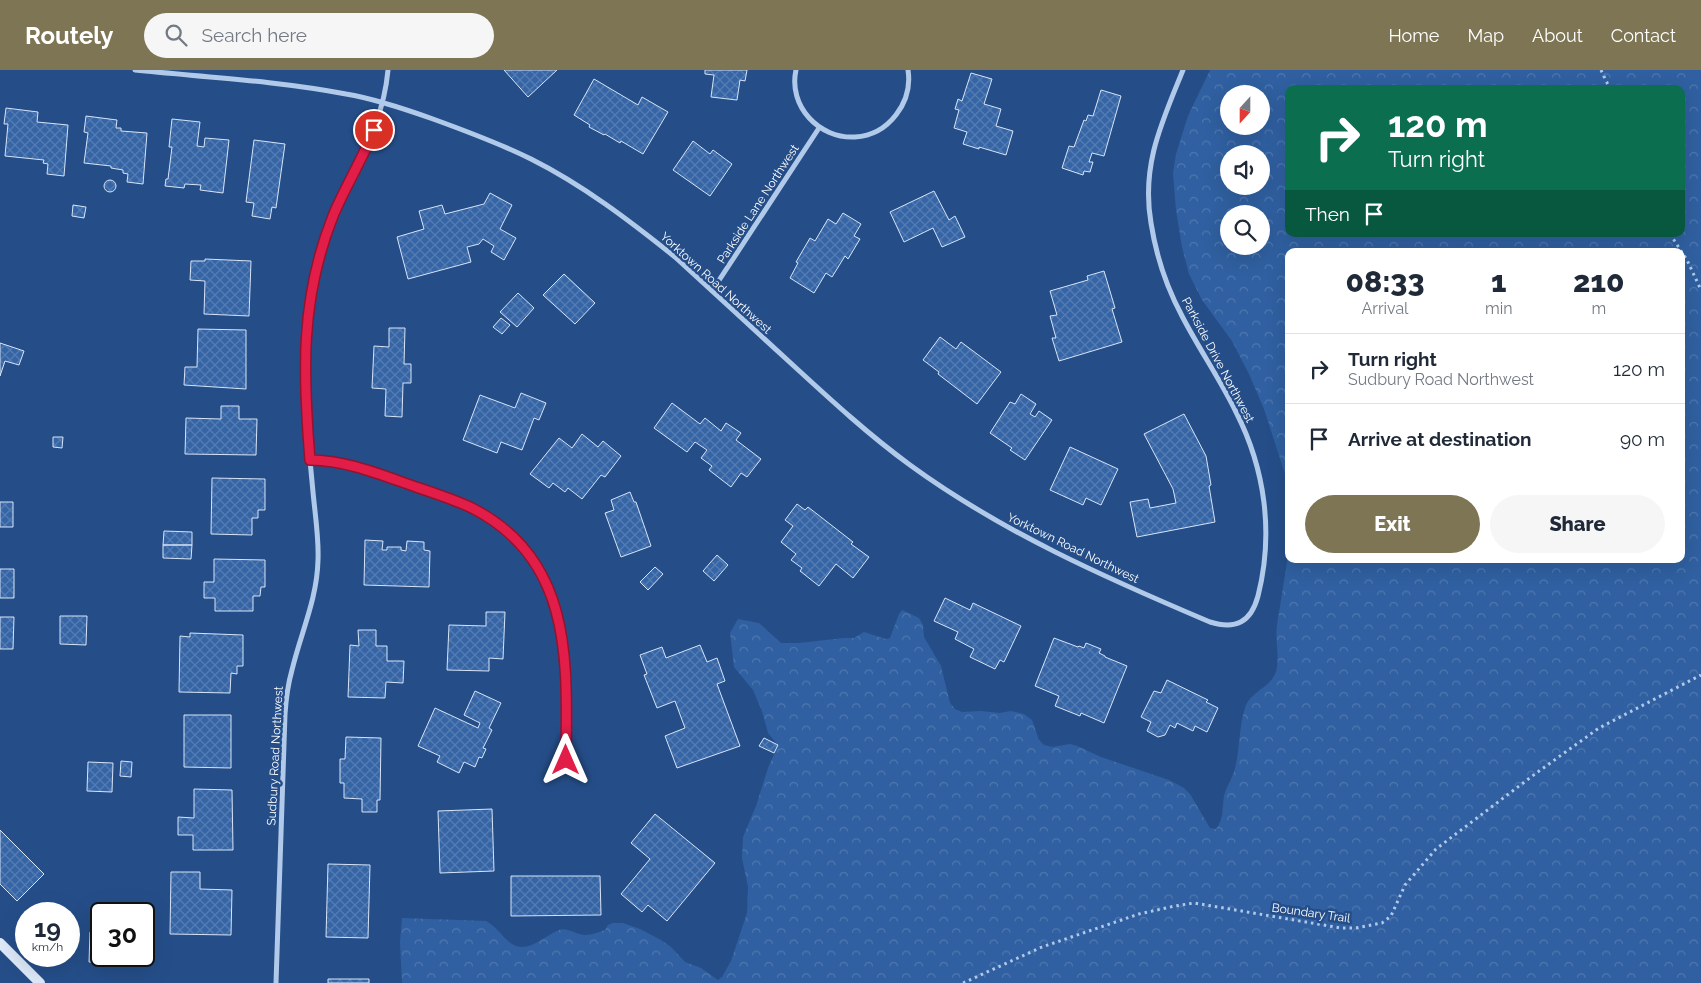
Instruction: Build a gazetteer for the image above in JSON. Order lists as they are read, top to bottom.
{
  "streets": {
    "street": [
      "Parkside Lane Northwest",
      "Yorktown Road Northwest",
      "Parkside Drive Northwest",
      "Sudbury Road Northwest"
    ],
    "path": ["Boundary Trail"]
  },
  "crossings": [
    ["Parkside Lane Northwest", "Yorktown Road Northwest"],
    ["Yorktown Road Northwest", "Parkside Drive Northwest"],
    ["Yorktown Road Northwest", "Sudbury Road Northwest"]
  ],
  "north": "bottom",
  "page": {
    "header": "Routely",
    "search": "Search here",
    "nav": [
      "Home",
      "Map",
      "About",
      "Contact"
    ],
    "turn": ["120 m", "Turn right"],
    "then": "Then",
    "eta": [
      "08:33",
      "Arrival",
      "1",
      "min",
      "210",
      "m"
    ],
    "list": [
      {
        "name": "Turn right",
        "note": "Sudbury Road Northwest",
        "value": "120 m"
      },
      {
        "name": "Arrive at destination",
        "value": "90 m"
      }
    ],
    "buttons": ["Exit", "Share"],
    "speed": "19 km/h",
    "limit": "30"
  }
}
